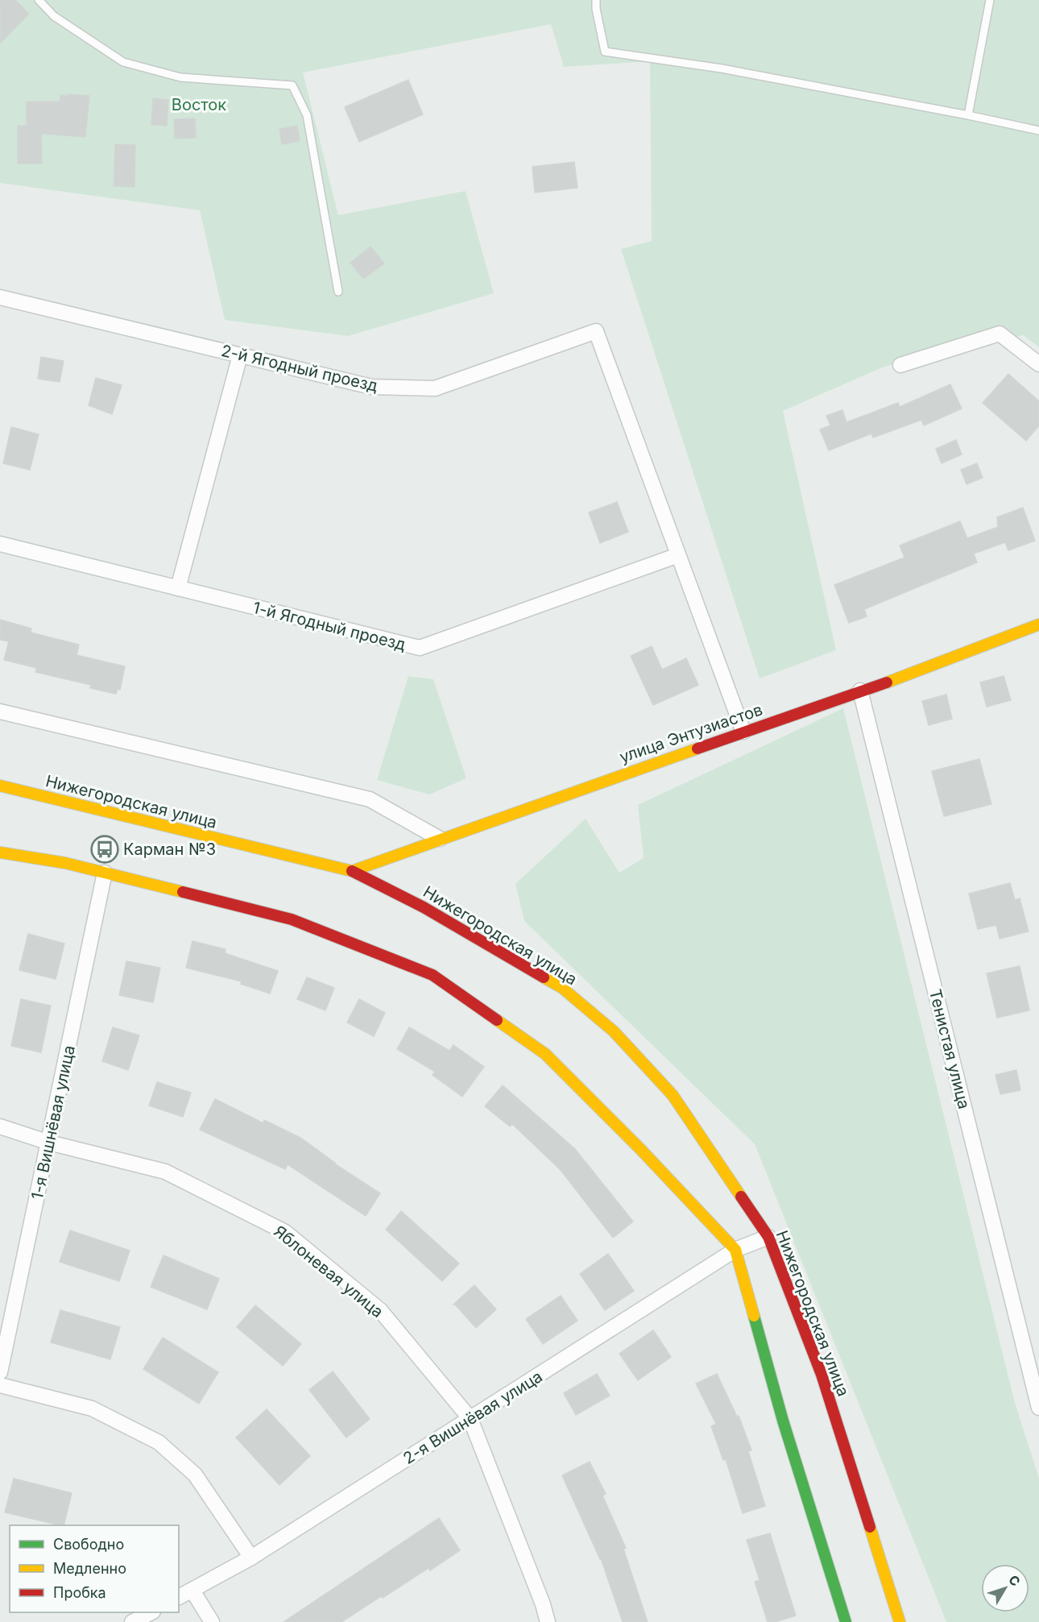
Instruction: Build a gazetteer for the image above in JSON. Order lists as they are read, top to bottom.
{
  "streets": {
    "street": [
      "2-й Ягодный проезд",
      "1-й Ягодный проезд",
      "улица Энтузиастов",
      "Нижегородская улица",
      "Тенистая улица",
      "1-я Вишнёвая улица",
      "Яблоневая улица",
      "2-я Вишнёвая улица"
    ]
  },
  "crossings": [
    ["2-й Ягодный проезд", "1-й Ягодный проезд"],
    ["улица Энтузиастов", "Нижегородская улица"],
    ["улица Энтузиастов", "Тенистая улица"],
    ["Нижегородская улица", "2-я Вишнёвая улица"],
    ["1-я Вишнёвая улица", "Яблоневая улица"],
    ["Яблоневая улица", "2-я Вишнёвая улица"]
  ],
  "parks": ["Восток"],
  "places": {
    "bus stop": ["Карман №3"]
  },
  "legend": ["Свободно", "Медленно", "Пробка"],
  "north": "top right"
}
